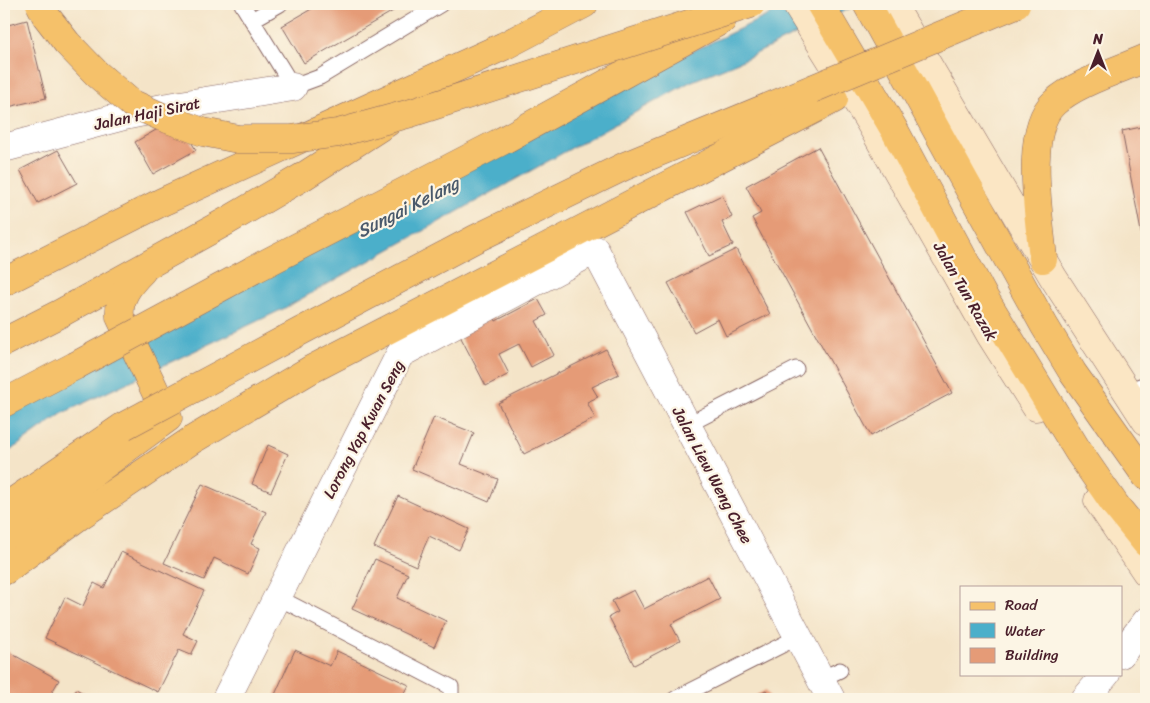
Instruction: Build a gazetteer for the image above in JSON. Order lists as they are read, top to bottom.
{
  "streets": {
    "main road": ["Jalan Tun Razak"],
    "street": ["Jalan Haji Sirat", "Lorong Yap Kwan Seng", "Jalan Liew Weng Chee"]
  },
  "crossings": [
    ["Lorong Yap Kwan Seng", "Jalan Liew Weng Chee"]
  ],
  "water": ["Sungai Kelang"],
  "legend": ["Road", "Water", "Building"],
  "north": "top"
}
